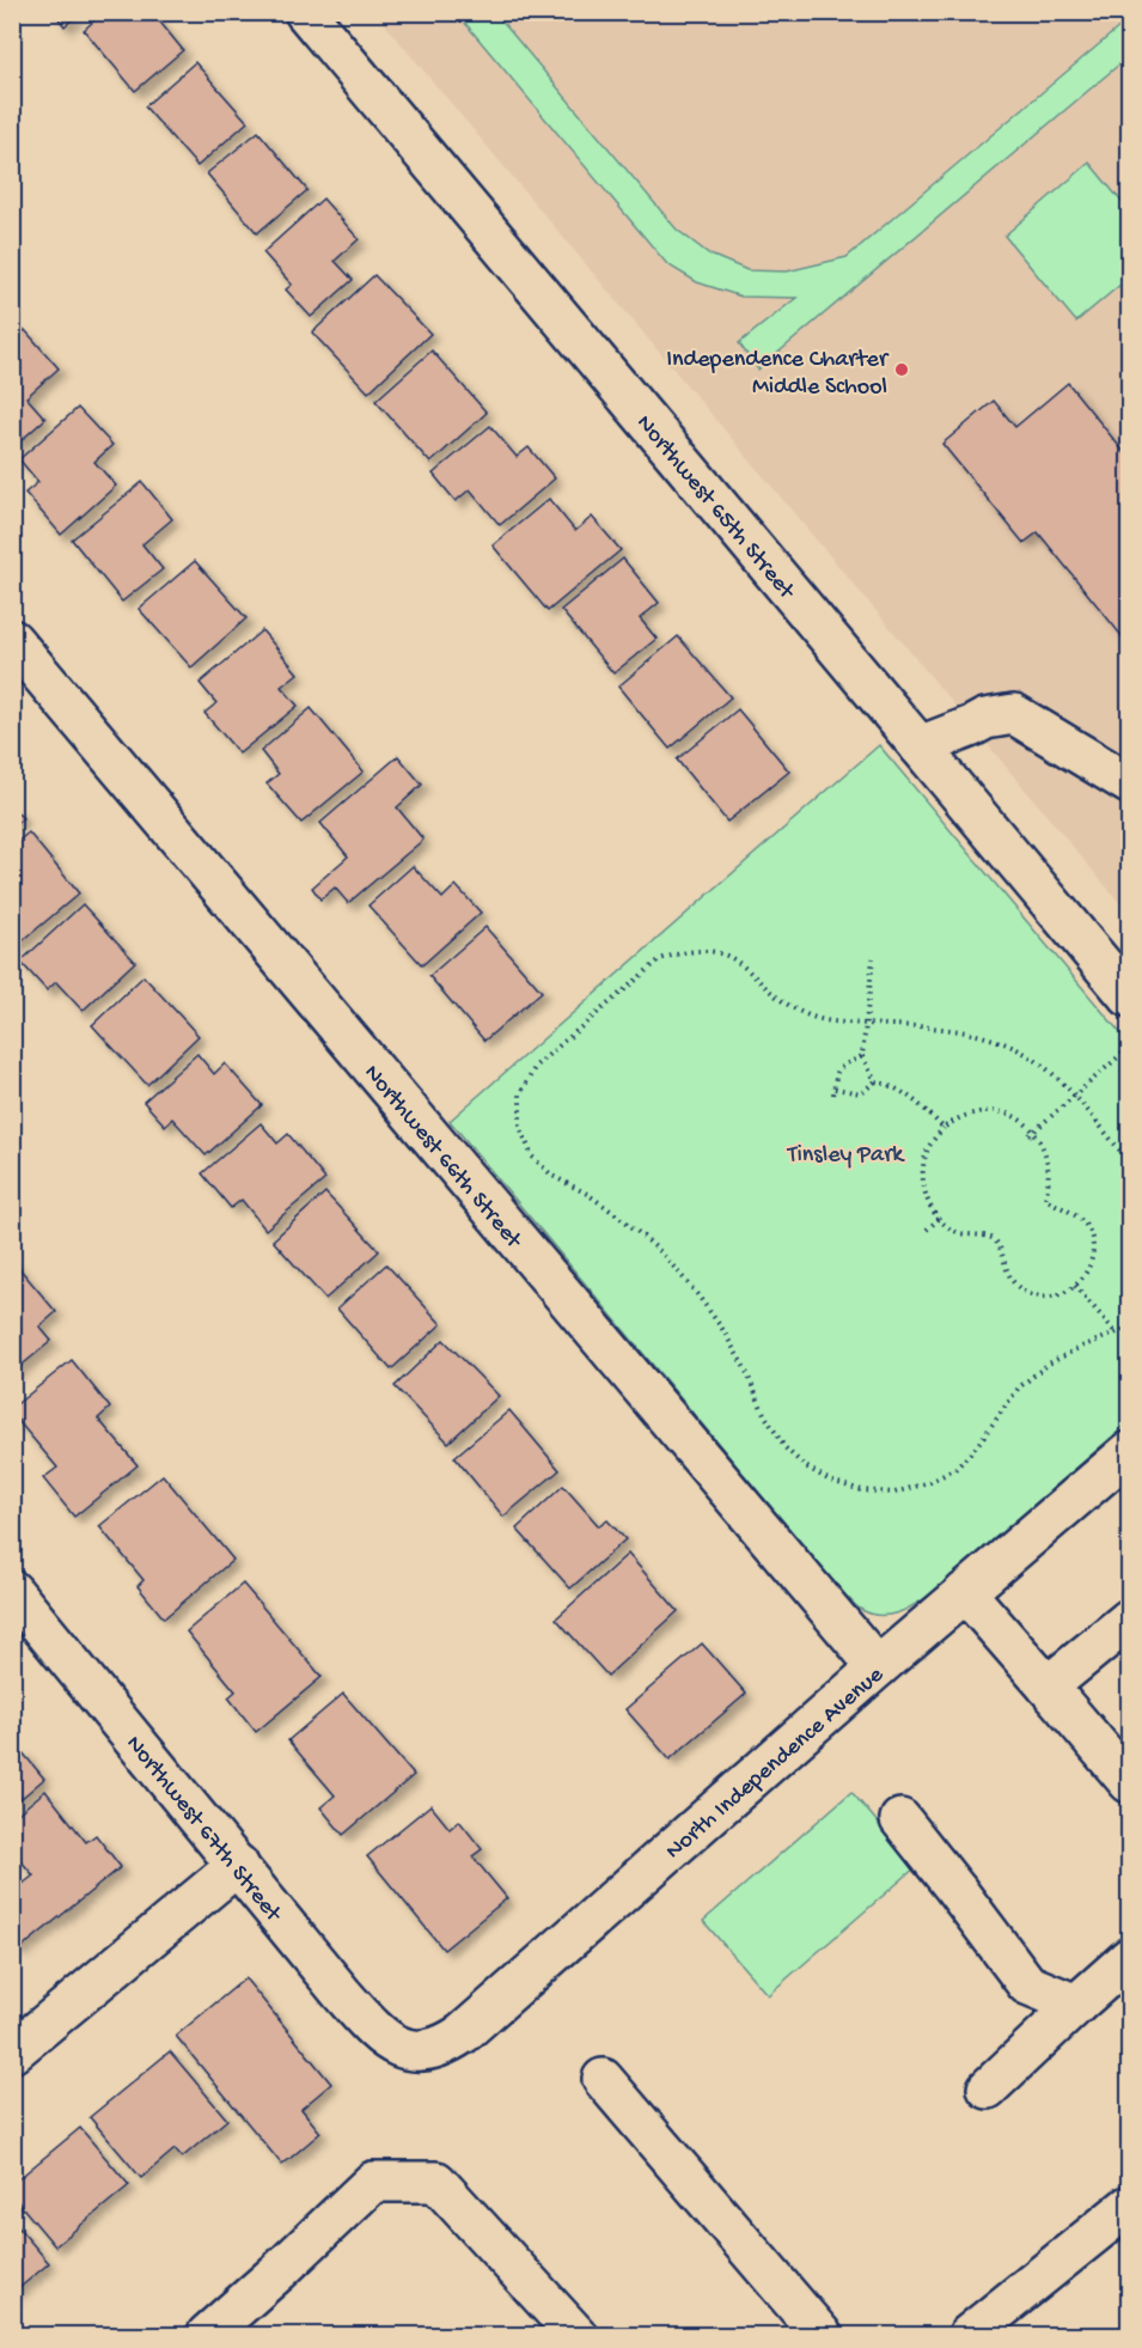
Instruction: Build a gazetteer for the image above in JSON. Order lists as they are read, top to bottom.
{
  "streets": {
    "street": [
      "Northwest 65th Street",
      "Northwest 66th Street",
      "North Independence Avenue",
      "Northwest 67th Street"
    ]
  },
  "crossings": [
    ["Northwest 66th Street", "North Independence Avenue"],
    ["North Independence Avenue", "Northwest 67th Street"]
  ],
  "parks": ["Tinsley Park"],
  "places": ["Independence Charter Middle School"]
}
